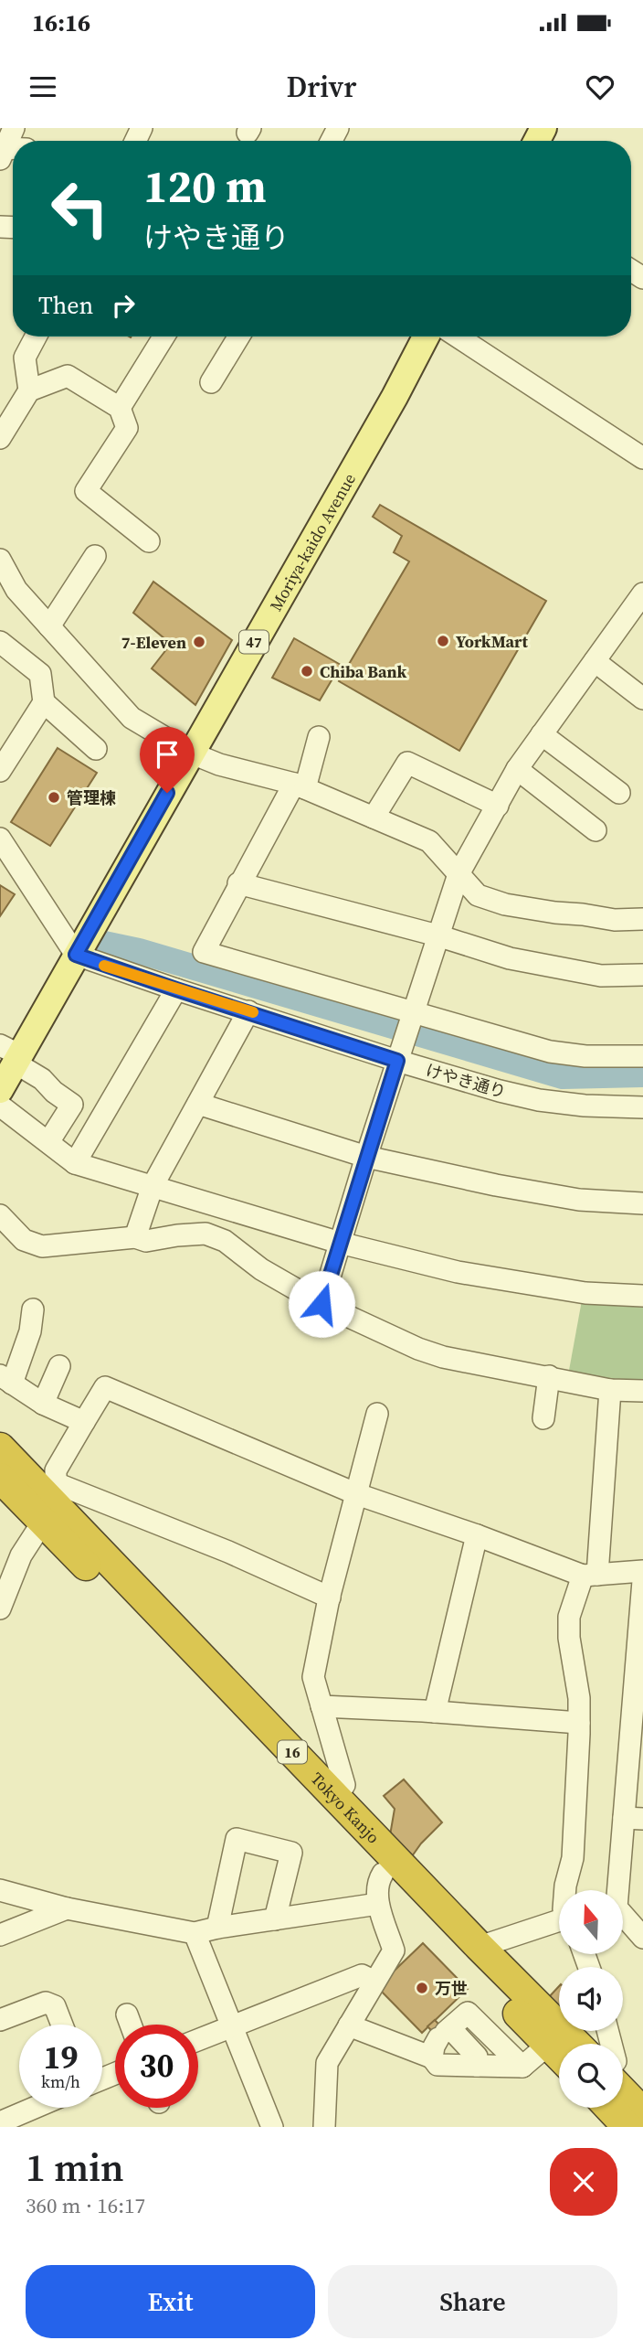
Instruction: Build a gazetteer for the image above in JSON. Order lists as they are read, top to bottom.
{
  "streets": {
    "highway": ["16", "Tokyo Kanjo"],
    "main road": ["Moriya-kaido Avenue", "47"],
    "street": ["けやき通り"]
  },
  "crossings": [
    ["Moriya-kaido Avenue", "けやき通り"]
  ],
  "places": [
    "YorkMart",
    "7-Eleven",
    "Chiba Bank",
    "管理棟",
    "万世"
  ],
  "north": "top",
  "page": {
    "status": "16:16",
    "header": "Drivr",
    "turn": ["120 m", "けやき通り"],
    "then": "Then",
    "speed": "19 km/h",
    "limit": "30",
    "heading": ["1 min", "360 m · 16:17"],
    "buttons": ["Exit", "Share"]
  }
}
